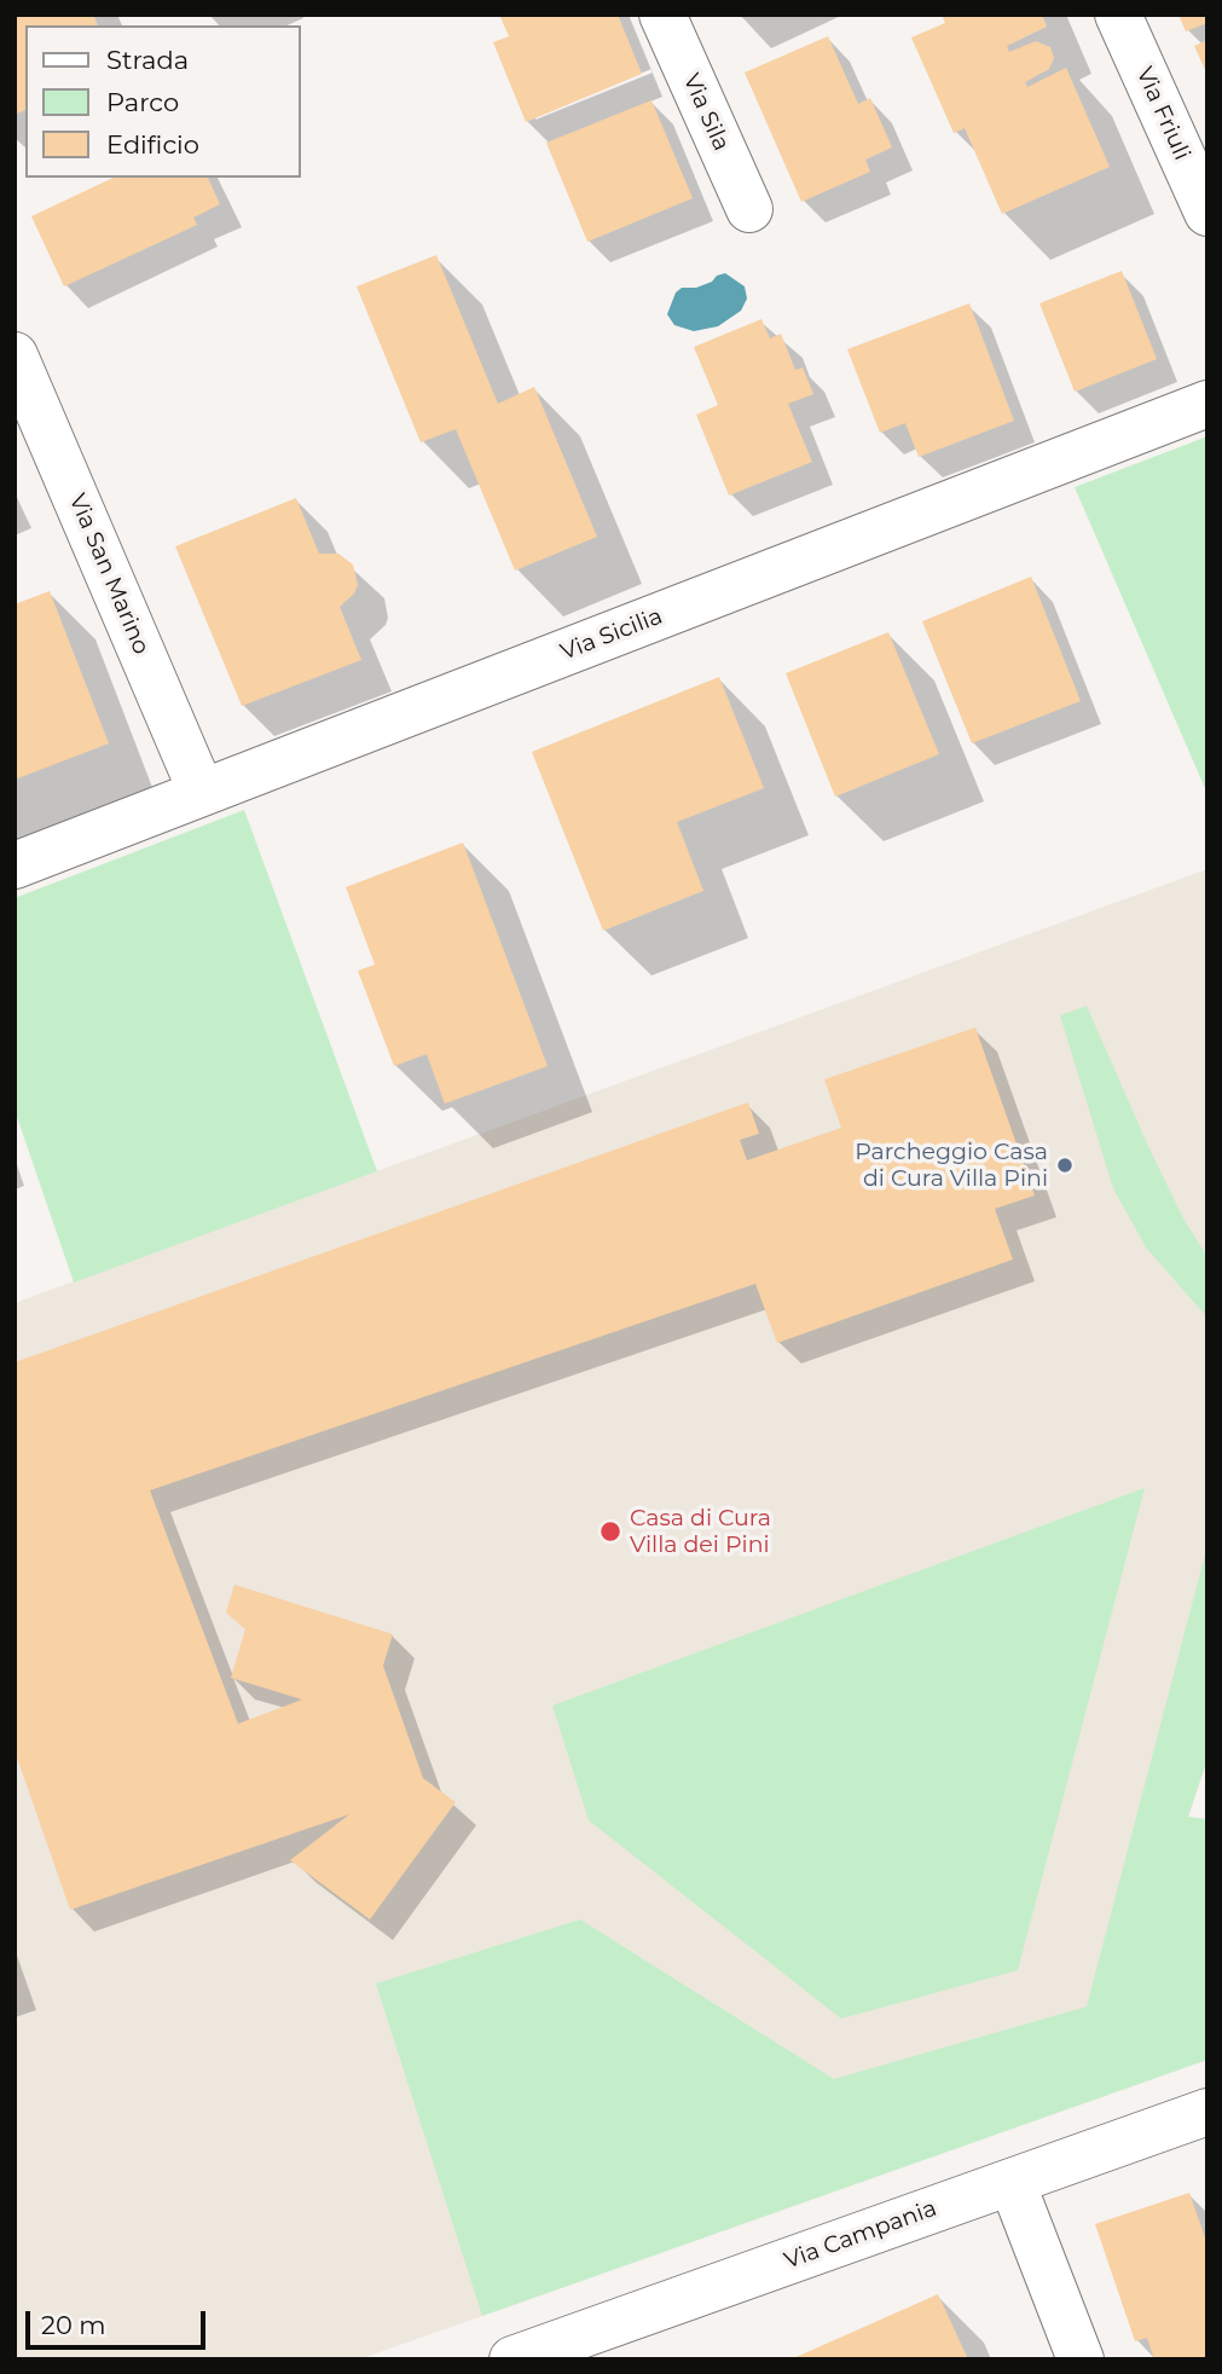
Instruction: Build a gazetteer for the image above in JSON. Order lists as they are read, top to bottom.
{
  "streets": {
    "street": [
      "Via Sila",
      "Via Friuli",
      "Via San Marino",
      "Via Sicilia",
      "Via Campania"
    ]
  },
  "crossings": [
    ["Via San Marino", "Via Sicilia"]
  ],
  "places": ["Parcheggio Casa di Cura Villa Pini", "Casa di Cura Villa dei Pini"],
  "legend": ["Strada", "Parco", "Edificio"],
  "scale_bar": "20 m"
}
